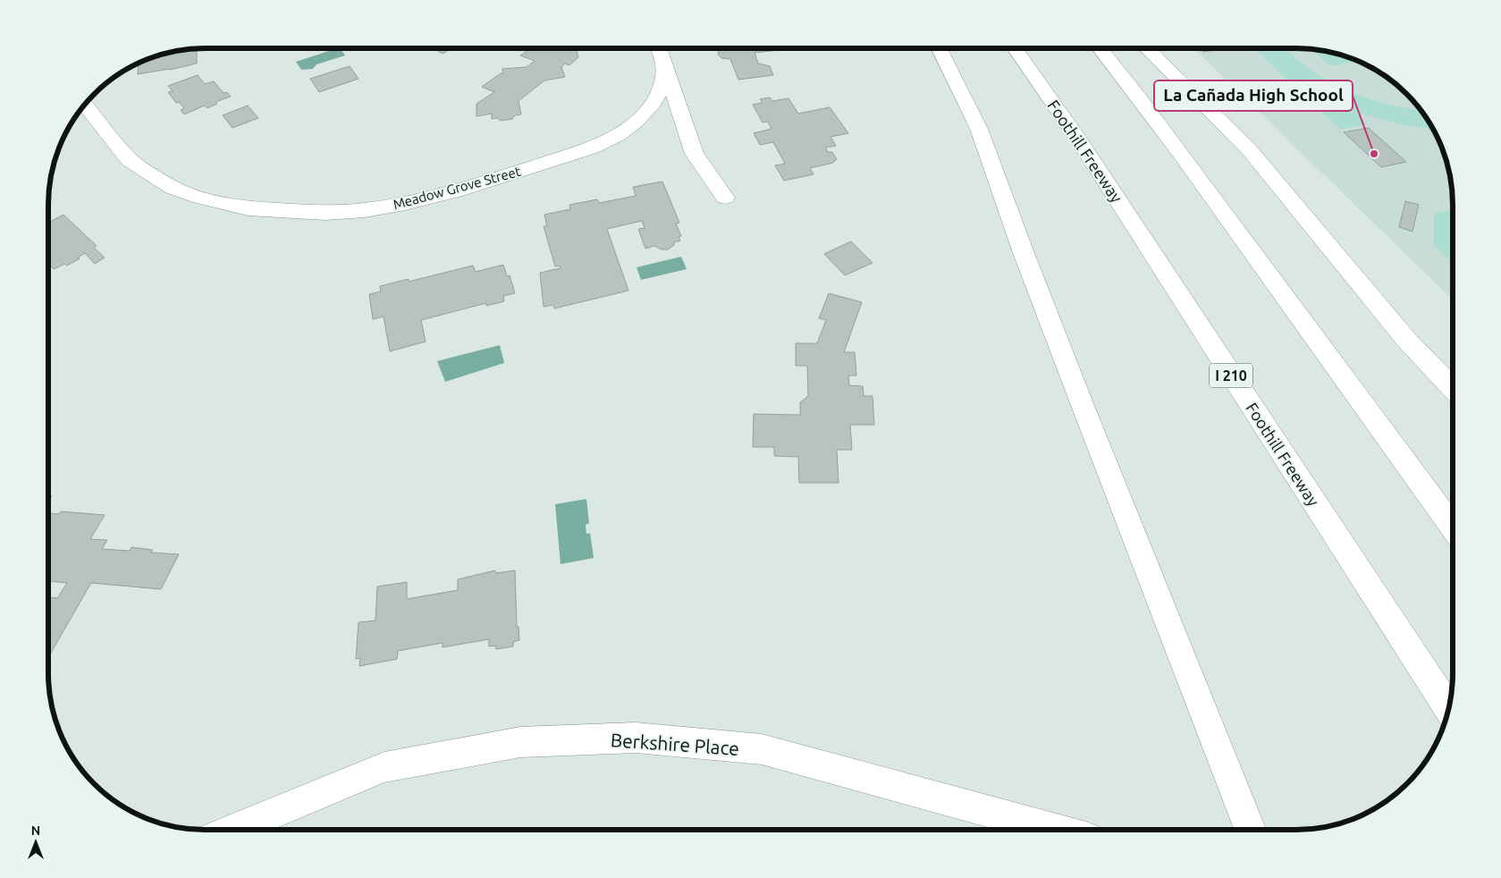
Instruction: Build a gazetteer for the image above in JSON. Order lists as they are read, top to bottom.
{
  "streets": {
    "main road": [
      "Foothill Freeway",
      "Meadow Grove Street",
      "I 210",
      "Berkshire Place"
    ]
  },
  "places": ["La Cañada High School"],
  "north": "top"
}
